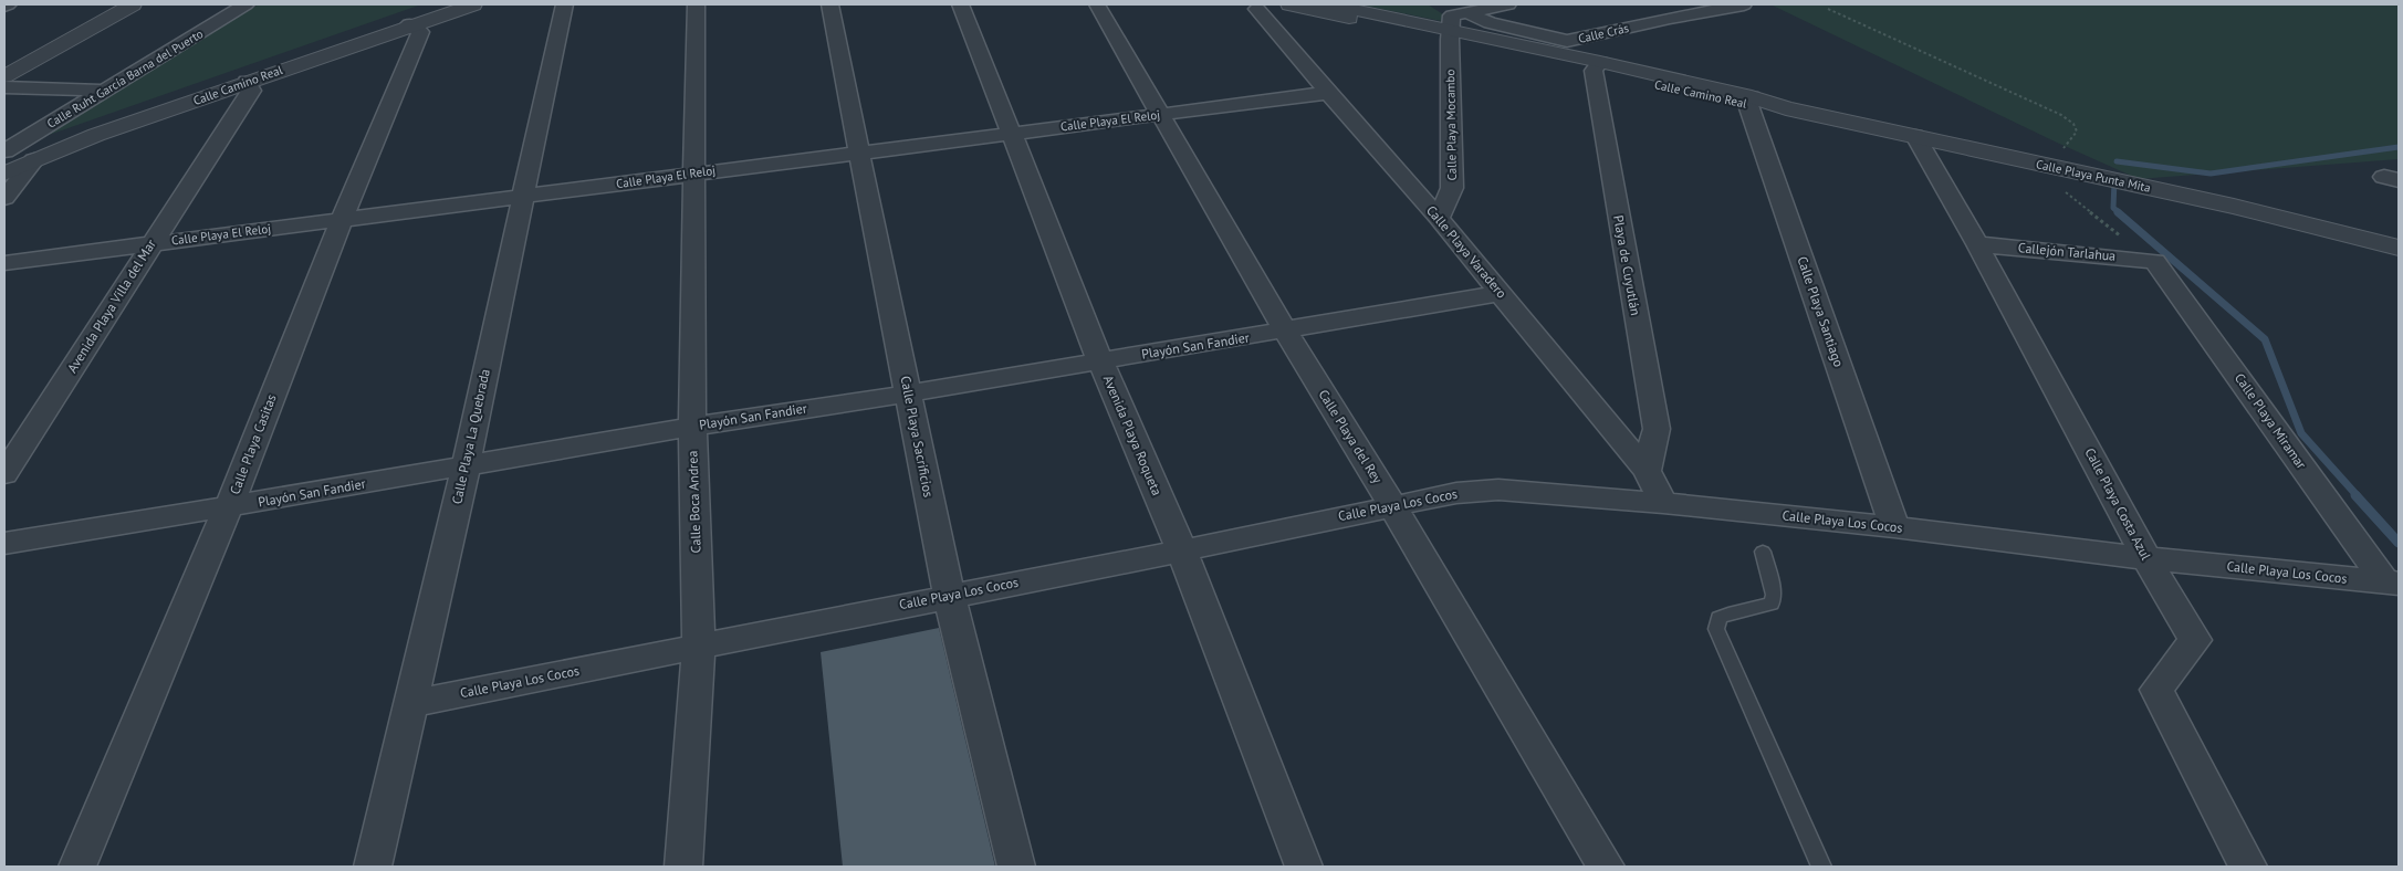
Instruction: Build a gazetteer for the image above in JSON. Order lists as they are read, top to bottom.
{
  "streets": {
    "street": [
      "Calle Crás",
      "Calle Ruht García Barna del Puerto",
      "Calle Camino Real",
      "Calle Playa El Reloj",
      "Calle Playa Mocambo",
      "Calle Playa Punta Mita",
      "Calle Playa Varadero",
      "Callejón Tarlahua",
      "Playa de Cuyutlán",
      "Avenida Playa Villa del Mar",
      "Calle Playa Santiago",
      "Playón San Fandier",
      "Calle Playa Miramar",
      "Avenida Playa Roqueta",
      "Calle Playa La Quebrada",
      "Calle Playa Sacrificios",
      "Calle Playa del Rey",
      "Calle Playa Casitas",
      "Calle Boca Andrea",
      "Calle Playa Costa Azul",
      "Calle Playa Los Cocos"
    ]
  },
  "crossings": [
    ["Calle Crás", "Calle Camino Real"],
    ["Calle Crás", "Calle Playa Mocambo"],
    ["Calle Camino Real", "Calle Playa Mocambo"],
    ["Calle Camino Real", "Calle Playa Punta Mita"],
    ["Calle Camino Real", "Playa de Cuyutlán"],
    ["Calle Camino Real", "Avenida Playa Villa del Mar"],
    ["Calle Camino Real", "Calle Playa Santiago"],
    ["Calle Camino Real", "Calle Playa Casitas"],
    ["Calle Playa El Reloj", "Calle Playa Varadero"],
    ["Calle Playa El Reloj", "Avenida Playa Villa del Mar"],
    ["Calle Playa El Reloj", "Avenida Playa Roqueta"],
    ["Calle Playa El Reloj", "Calle Playa La Quebrada"],
    ["Calle Playa El Reloj", "Calle Playa Sacrificios"],
    ["Calle Playa El Reloj", "Calle Playa del Rey"],
    ["Calle Playa El Reloj", "Calle Playa Casitas"],
    ["Calle Playa El Reloj", "Calle Boca Andrea"],
    ["Calle Playa Mocambo", "Calle Playa Varadero"],
    ["Calle Playa Punta Mita", "Calle Playa Costa Azul"],
    ["Calle Playa Varadero", "Playa de Cuyutlán"],
    ["Calle Playa Varadero", "Playón San Fandier"],
    ["Calle Playa Varadero", "Calle Playa Los Cocos"],
    ["Callejón Tarlahua", "Calle Playa Miramar"],
    ["Callejón Tarlahua", "Calle Playa Costa Azul"],
    ["Calle Playa Santiago", "Calle Playa Los Cocos"],
    ["Playón San Fandier", "Avenida Playa Roqueta"],
    ["Playón San Fandier", "Calle Playa La Quebrada"],
    ["Playón San Fandier", "Calle Playa Sacrificios"],
    ["Playón San Fandier", "Calle Playa del Rey"],
    ["Playón San Fandier", "Calle Playa Casitas"],
    ["Playón San Fandier", "Calle Boca Andrea"],
    ["Calle Playa Miramar", "Calle Playa Los Cocos"],
    ["Avenida Playa Roqueta", "Calle Playa Los Cocos"],
    ["Calle Playa La Quebrada", "Calle Playa Los Cocos"],
    ["Calle Playa Sacrificios", "Calle Playa Los Cocos"],
    ["Calle Playa del Rey", "Calle Playa Los Cocos"],
    ["Calle Boca Andrea", "Calle Playa Los Cocos"],
    ["Calle Playa Costa Azul", "Calle Playa Los Cocos"]
  ]
}
